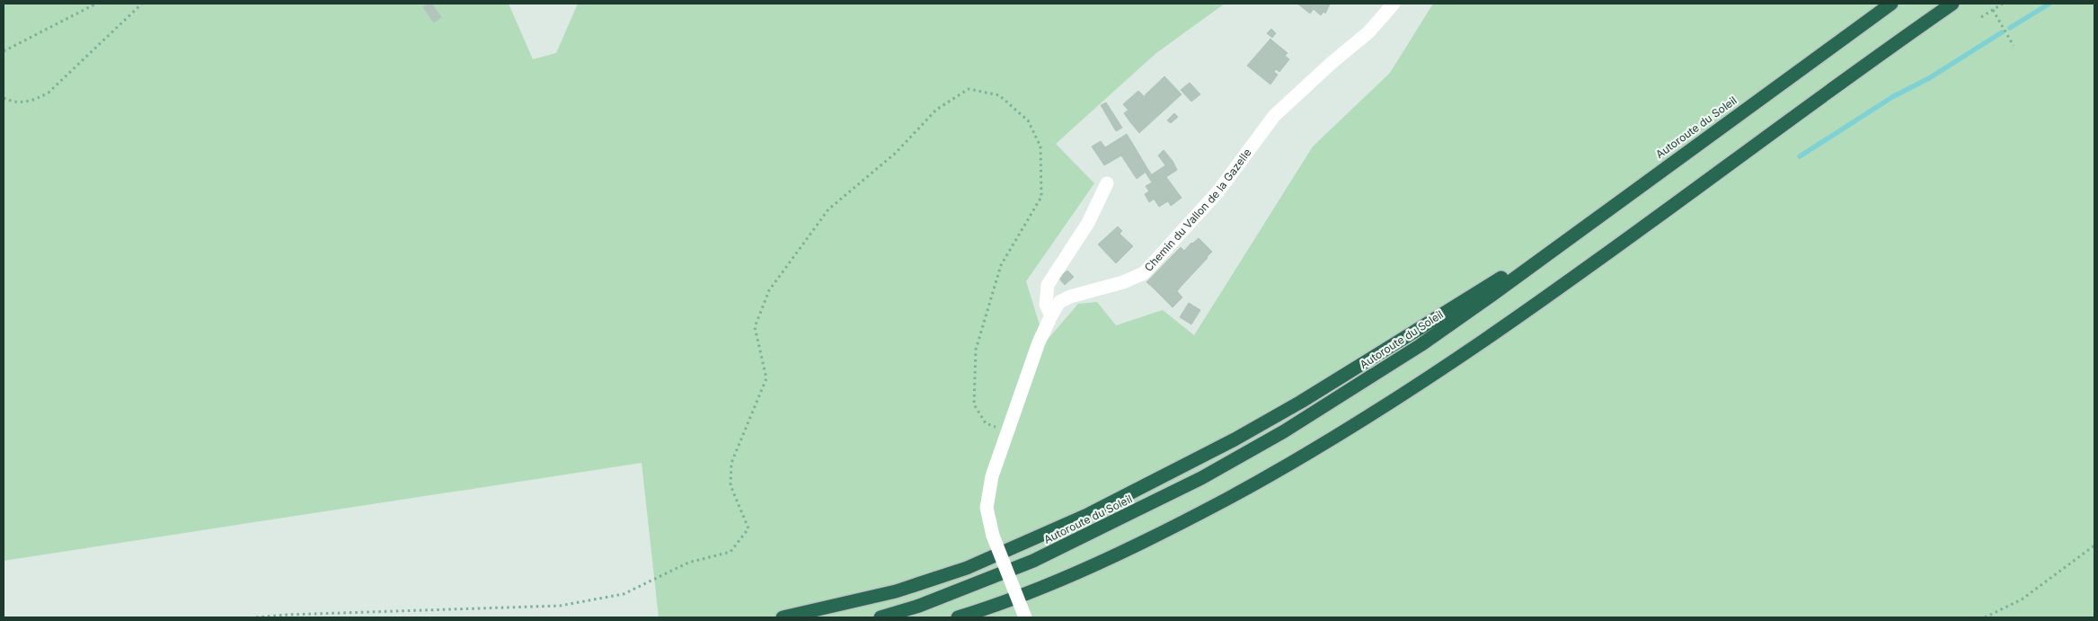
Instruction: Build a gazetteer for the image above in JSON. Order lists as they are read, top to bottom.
{
  "streets": {
    "highway": ["Autoroute du Soleil"],
    "street": ["Chemin du Vallon de la Gazelle"]
  }
}
